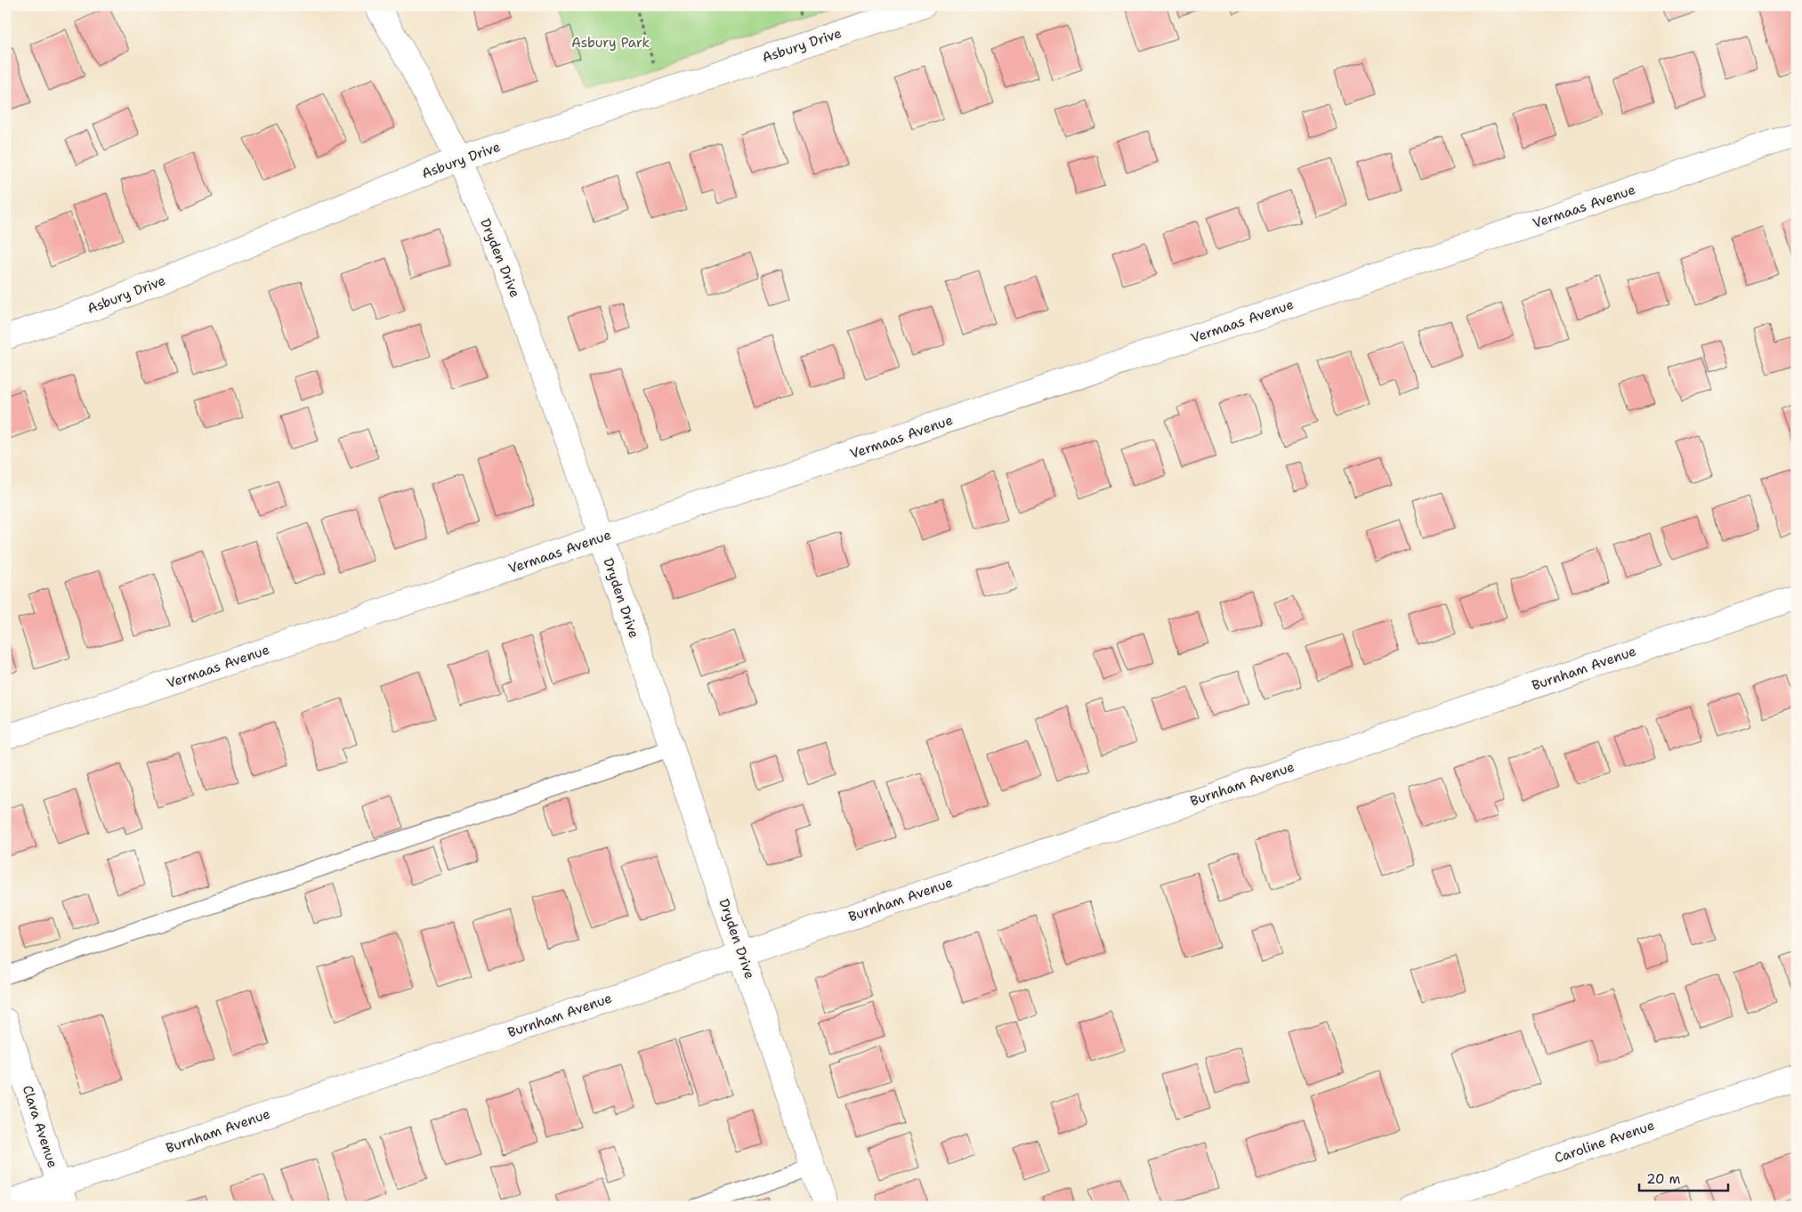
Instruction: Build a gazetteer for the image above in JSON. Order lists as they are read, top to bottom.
{
  "streets": {
    "street": [
      "Asbury Drive",
      "Vermaas Avenue",
      "Dryden Drive",
      "Burnham Avenue",
      "Clara Avenue",
      "Caroline Avenue"
    ]
  },
  "crossings": [
    ["Asbury Drive", "Dryden Drive"],
    ["Vermaas Avenue", "Dryden Drive"],
    ["Dryden Drive", "Burnham Avenue"],
    ["Burnham Avenue", "Clara Avenue"]
  ],
  "parks": ["Asbury Park"],
  "scale_bar": "20 m"
}
